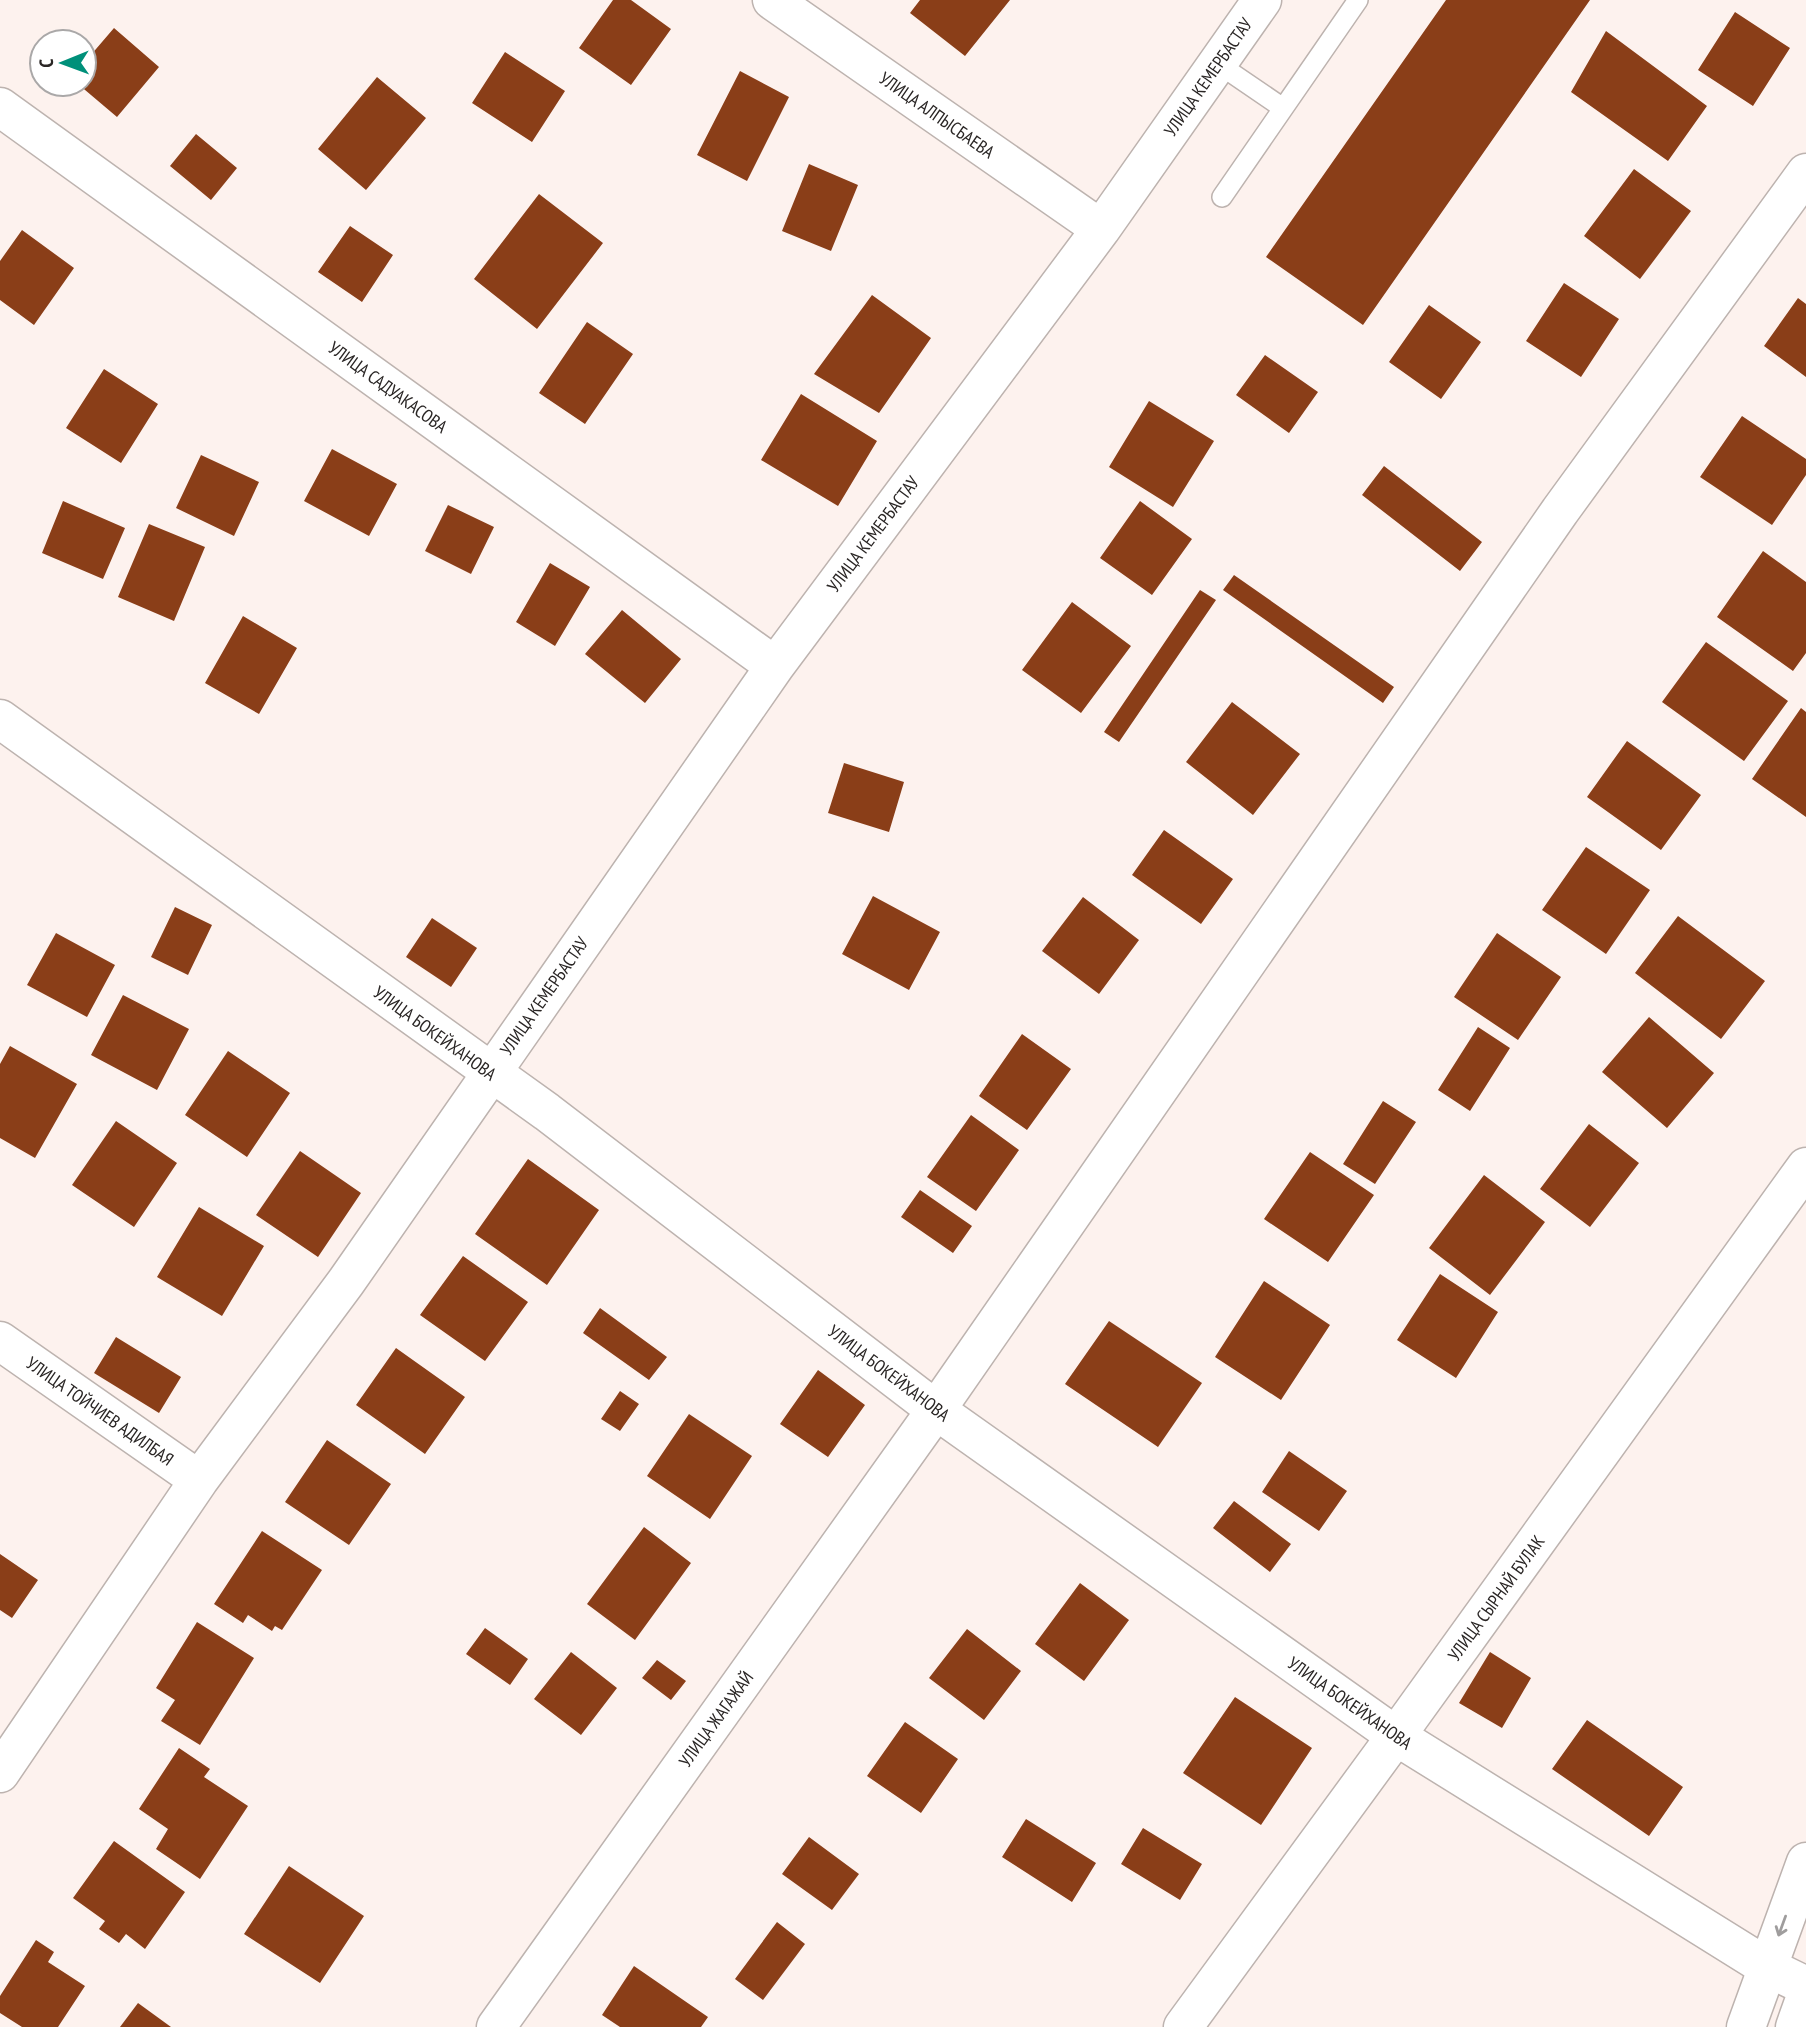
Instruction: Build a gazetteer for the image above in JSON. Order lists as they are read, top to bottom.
{
  "streets": {
    "street": [
      "УЛИЦА КЕМЕРБАСТАУ",
      "УЛИЦА АЛПЫСБАЕВА",
      "УЛИЦА САДУАКАСОВА",
      "УЛИЦА БОКЕЙХАНОВА",
      "УЛИЦА ТОЙЧИЕВ АДИЛБАЯ",
      "УЛИЦА СЫРНАЙ БУЛАК",
      "УЛИЦА ЖАГАЖАЙ"
    ]
  },
  "crossings": [
    ["УЛИЦА КЕМЕРБАСТАУ", "УЛИЦА АЛПЫСБАЕВА"],
    ["УЛИЦА КЕМЕРБАСТАУ", "УЛИЦА САДУАКАСОВА"],
    ["УЛИЦА КЕМЕРБАСТАУ", "УЛИЦА БОКЕЙХАНОВА"],
    ["УЛИЦА КЕМЕРБАСТАУ", "УЛИЦА ТОЙЧИЕВ АДИЛБАЯ"],
    ["УЛИЦА БОКЕЙХАНОВА", "УЛИЦА СЫРНАЙ БУЛАК"],
    ["УЛИЦА БОКЕЙХАНОВА", "УЛИЦА ЖАГАЖАЙ"]
  ],
  "north": "left"
}
